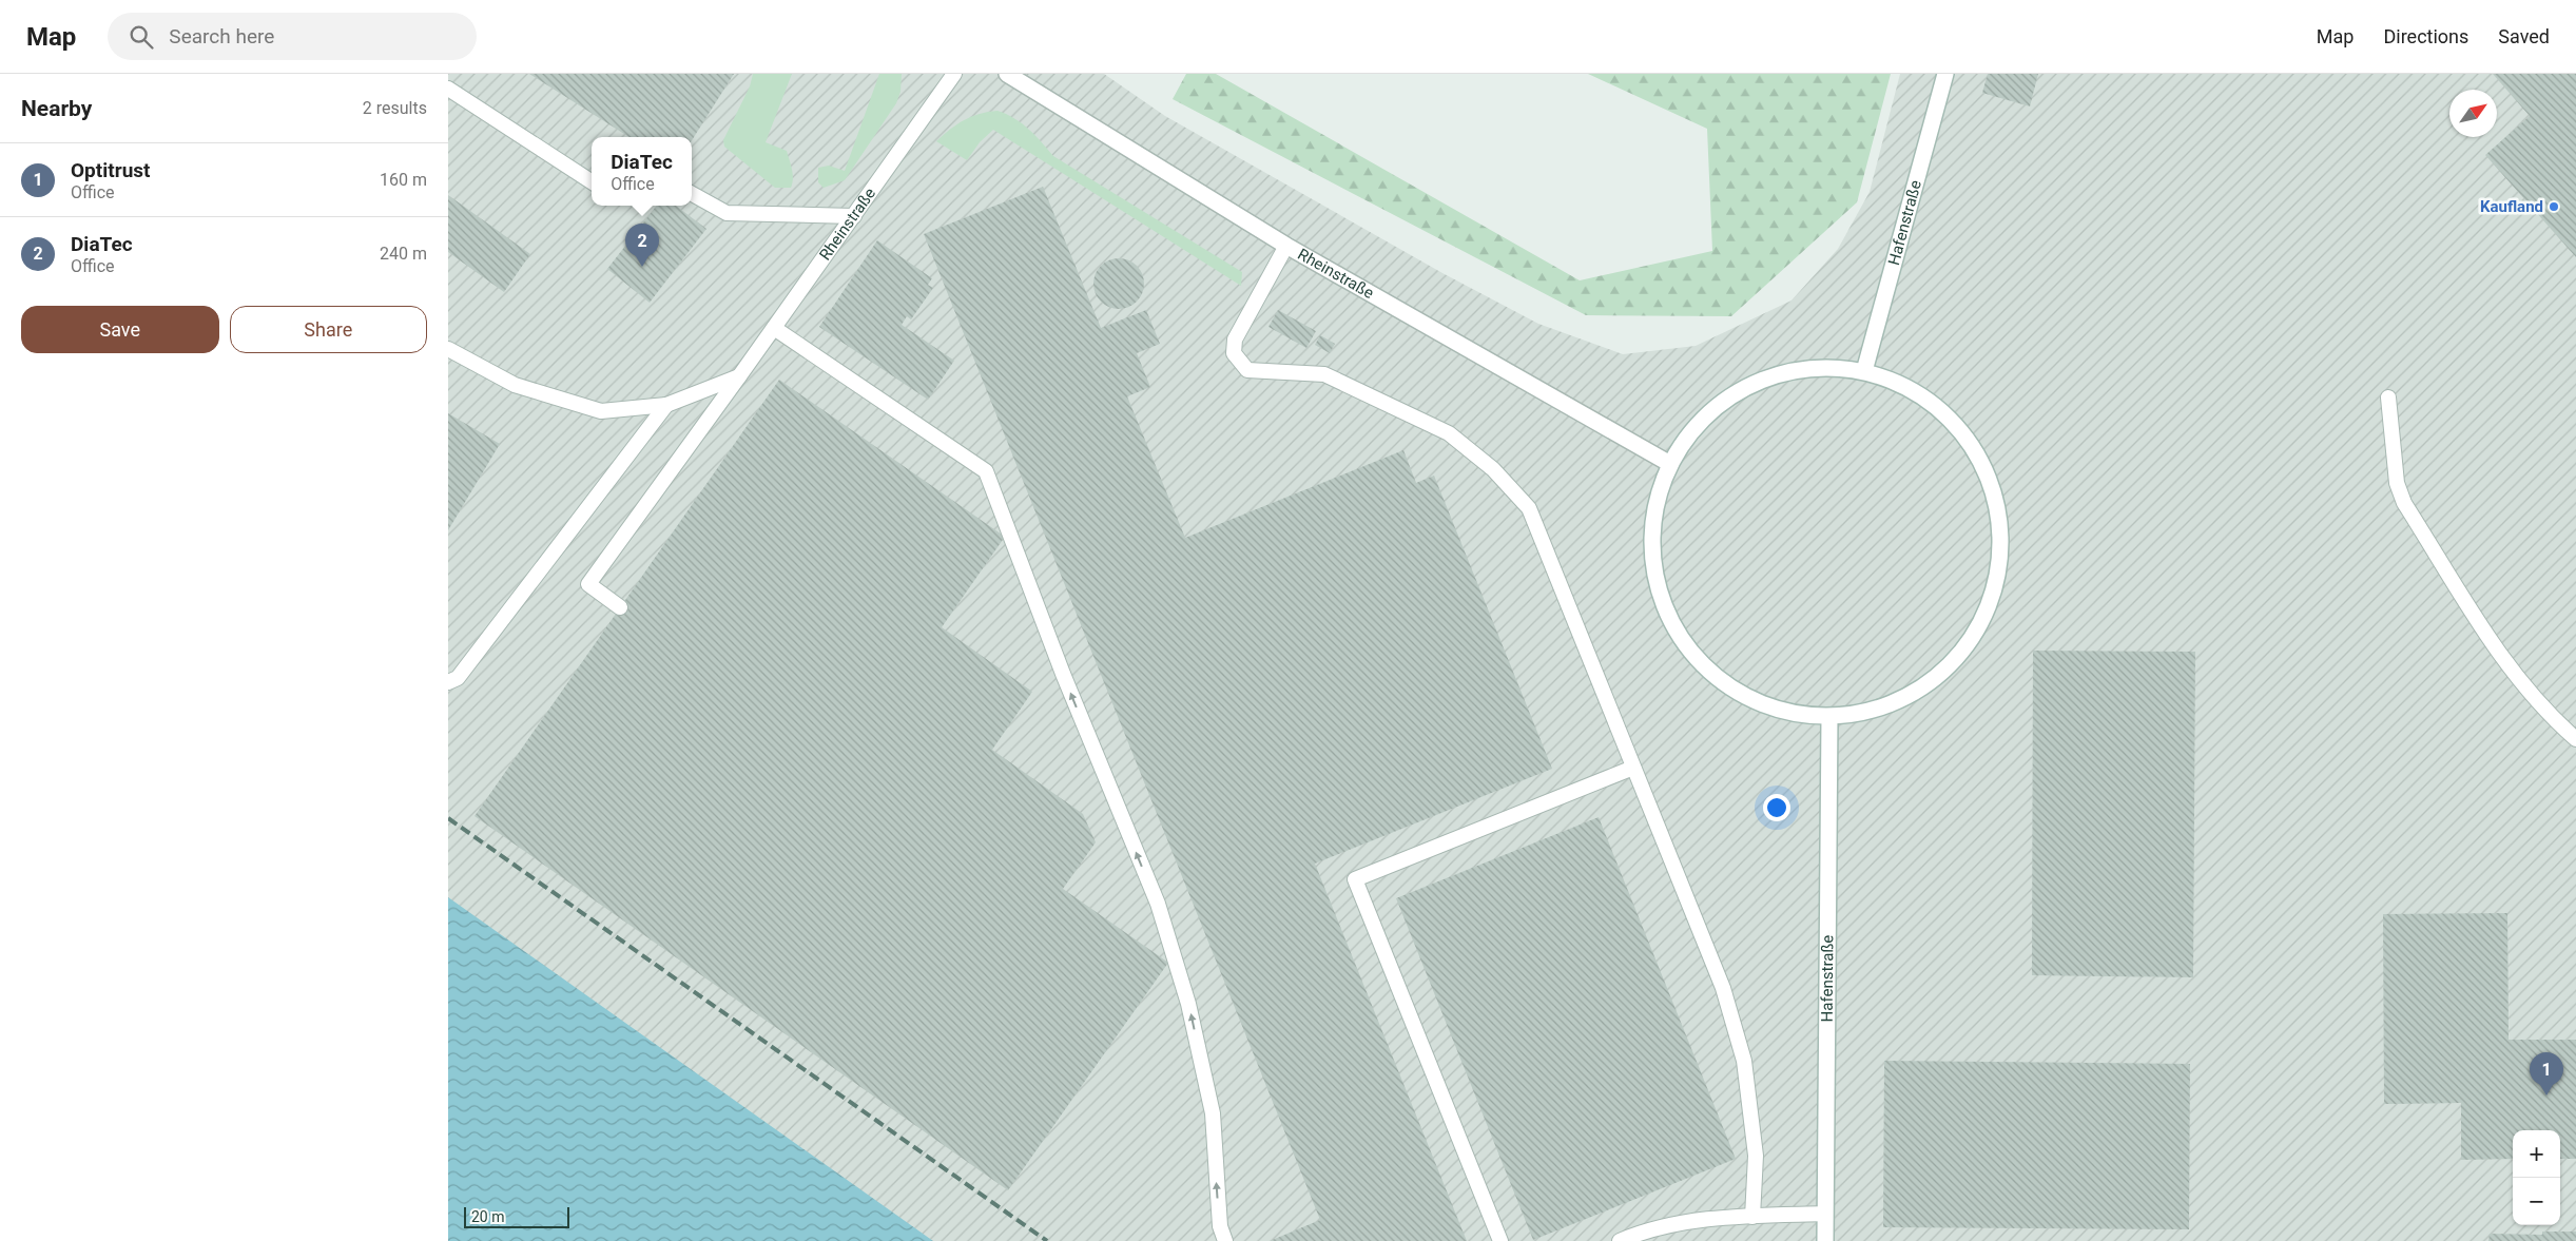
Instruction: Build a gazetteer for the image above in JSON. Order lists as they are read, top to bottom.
{
  "streets": {
    "street": ["Hafenstraße", "Rheinstraße"]
  },
  "places": ["Kaufland"],
  "scale_bar": "20 m",
  "north": "top right",
  "page": {
    "header": "Map",
    "search": "Search here",
    "nav": ["Map", "Directions", "Saved"],
    "heading": ["Nearby", "2 results"],
    "popup": ["DiaTec", "Office"],
    "list": [
      {
        "mark": "1",
        "name": "Optitrust",
        "note": "Office",
        "value": "160 m"
      },
      {
        "mark": "2",
        "name": "DiaTec",
        "note": "Office",
        "value": "240 m"
      }
    ],
    "pins": ["2", "1"],
    "buttons": ["Save", "Share"],
    "map_buttons": ["+", "−"],
    "scale": "20 m"
  }
}
